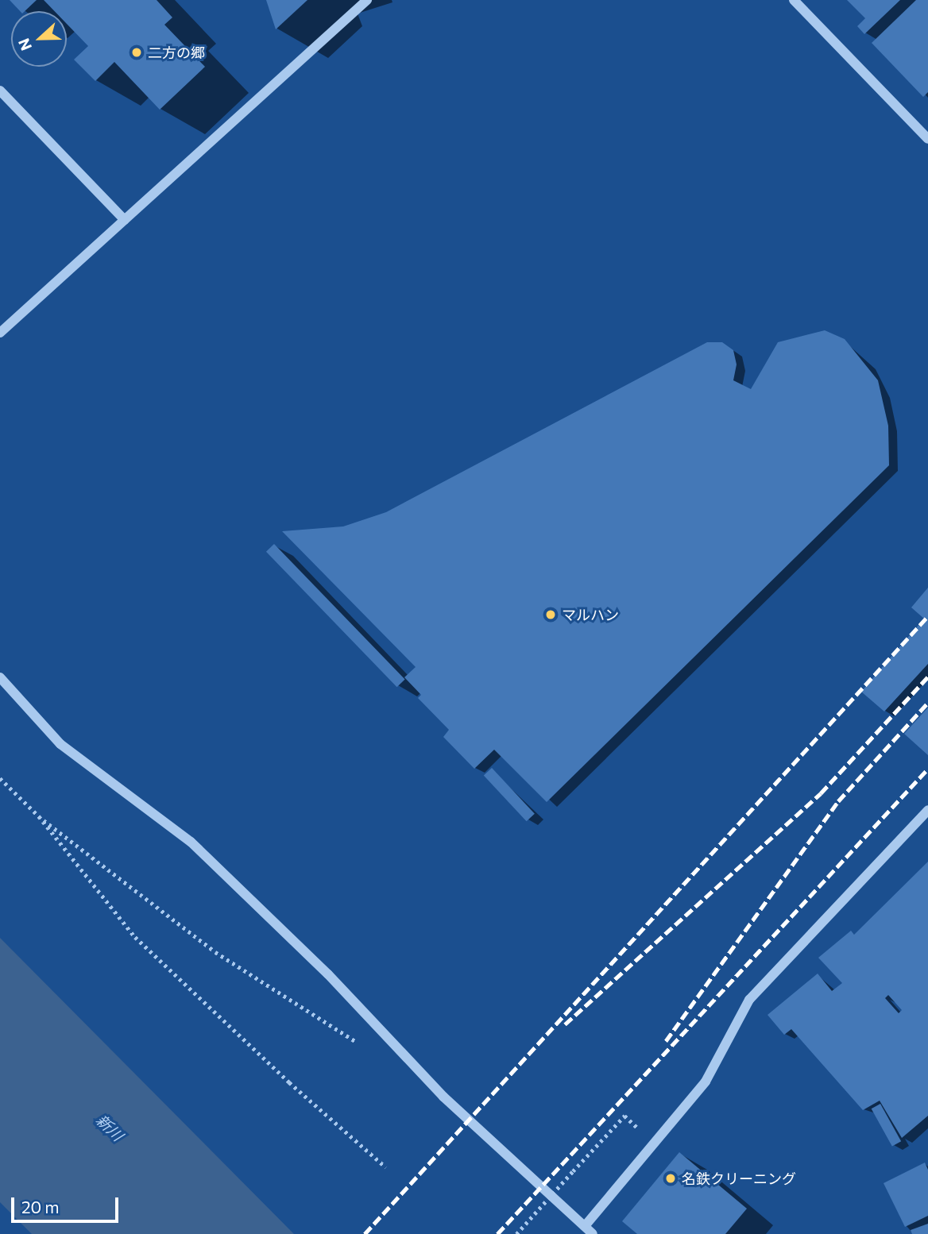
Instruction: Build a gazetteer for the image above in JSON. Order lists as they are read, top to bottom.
{
  "water": ["新川"],
  "places": ["二方の郷", "マルハン", "名鉄クリーニング"],
  "scale_bar": "20 m",
  "north": "left"
}
